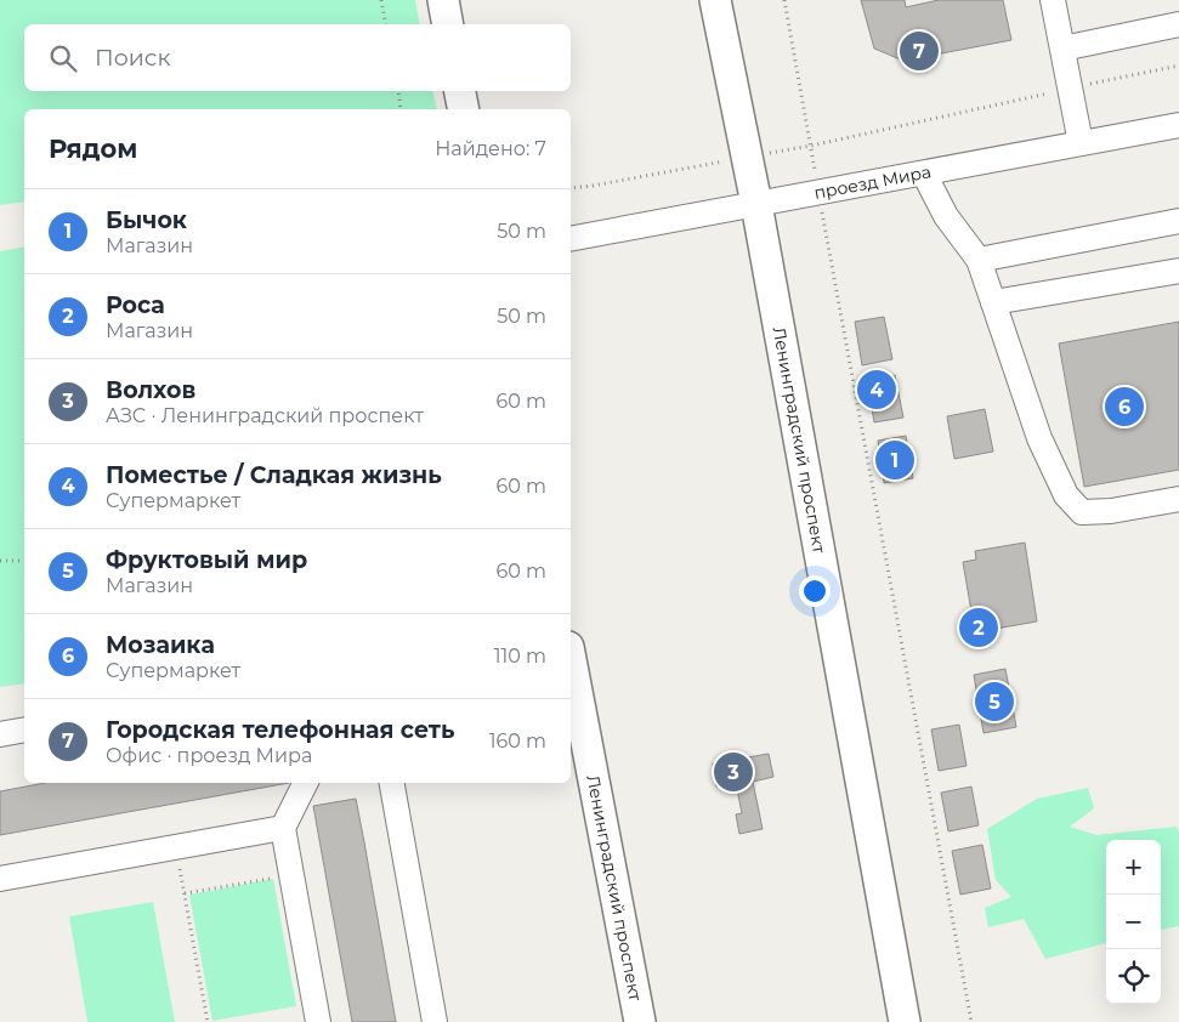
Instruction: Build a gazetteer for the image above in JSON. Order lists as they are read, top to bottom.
{
  "streets": {
    "main road": ["Ленинградский проспект"],
    "street": ["проезд Мира"]
  },
  "crossings": [
    ["проезд Мира", "Ленинградский проспект"]
  ],
  "page": {
    "search": "Поиск",
    "pins": [
      "7",
      "4",
      "6",
      "1",
      "2",
      "5",
      "3"
    ],
    "heading": ["Рядом", "Найдено: 7"],
    "list": [
      {
        "mark": "1",
        "name": "Бычок",
        "note": "Магазин",
        "value": "50 m"
      },
      {
        "mark": "2",
        "name": "Роса",
        "note": "Магазин",
        "value": "50 m"
      },
      {
        "mark": "3",
        "name": "Волхов",
        "note": "АЗС · Ленинградский проспект",
        "value": "60 m"
      },
      {
        "mark": "4",
        "name": "Поместье / Сладкая жизнь",
        "note": "Супермаркет",
        "value": "60 m"
      },
      {
        "mark": "5",
        "name": "Фруктовый мир",
        "note": "Магазин",
        "value": "60 m"
      },
      {
        "mark": "6",
        "name": "Мозаика",
        "note": "Супермаркет",
        "value": "110 m"
      },
      {
        "mark": "7",
        "name": "Городская телефонная сеть",
        "note": "Офис · проезд Мира",
        "value": "160 m"
      }
    ],
    "map_buttons": ["+", "−"]
  }
}
